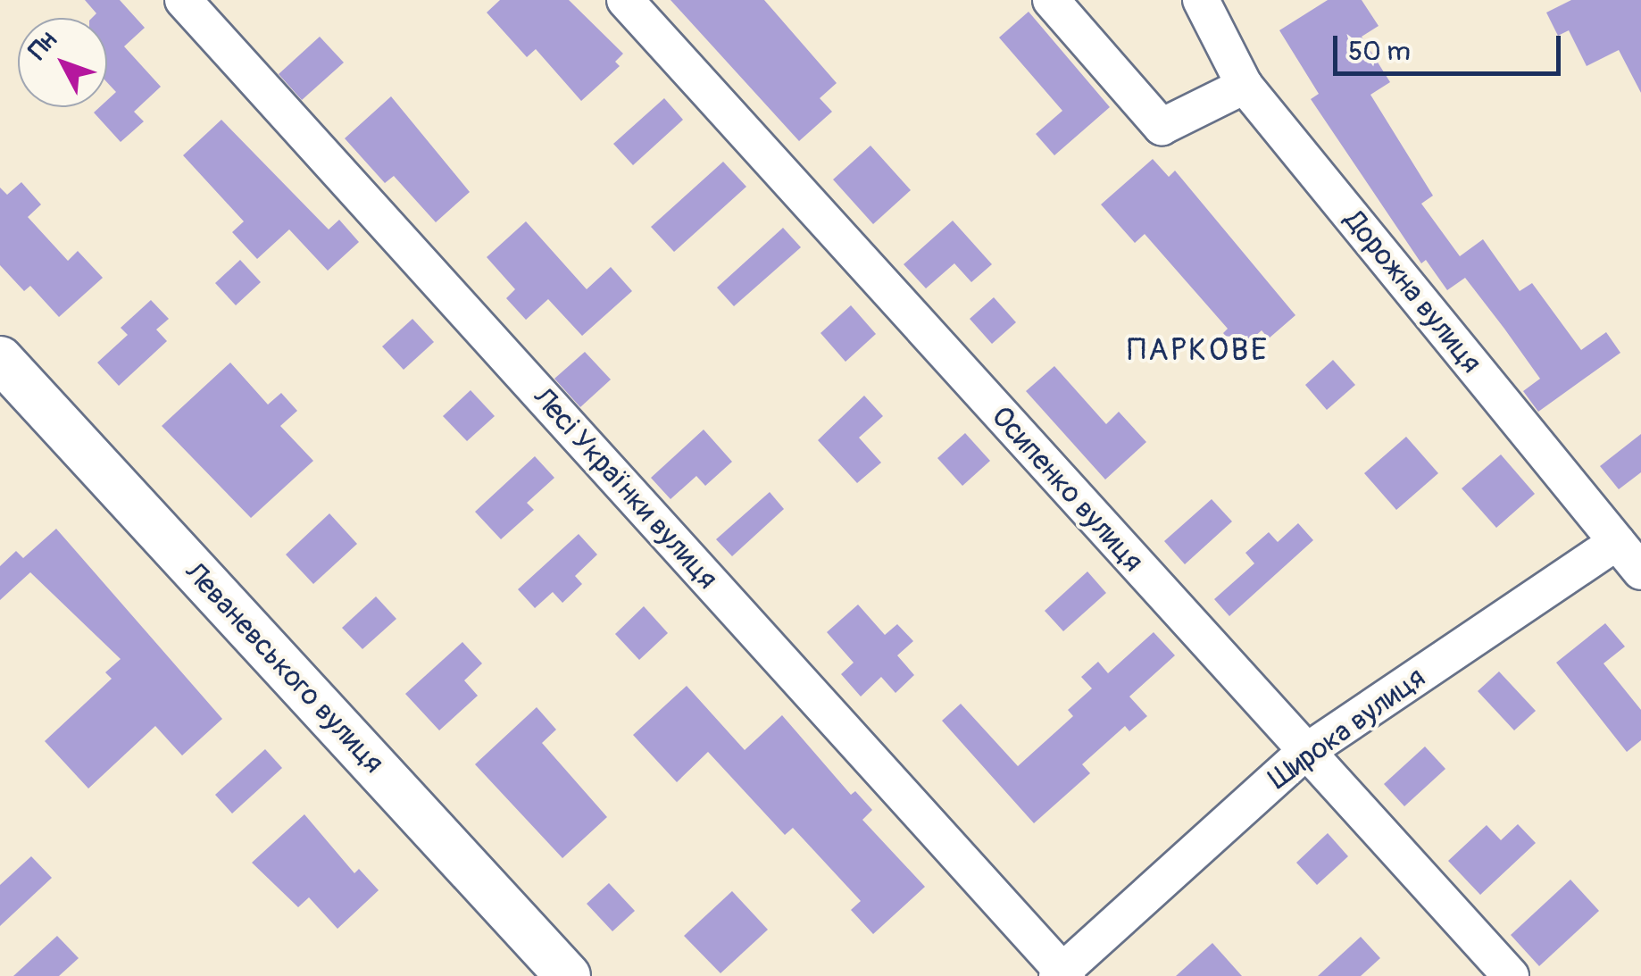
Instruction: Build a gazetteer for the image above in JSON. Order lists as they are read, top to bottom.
{
  "streets": {
    "street": [
      "Дорожна вулиця",
      "Лесі Українки вулиця",
      "Осипенко вулиця",
      "Леваневського вулиця",
      "Широка вулиця"
    ]
  },
  "crossings": [
    ["Дорожна вулиця", "Широка вулиця"],
    ["Лесі Українки вулиця", "Широка вулиця"],
    ["Осипенко вулиця", "Широка вулиця"]
  ],
  "districts": ["ПАРКОВЕ"],
  "scale_bar": "50 m",
  "north": "top left"
}
